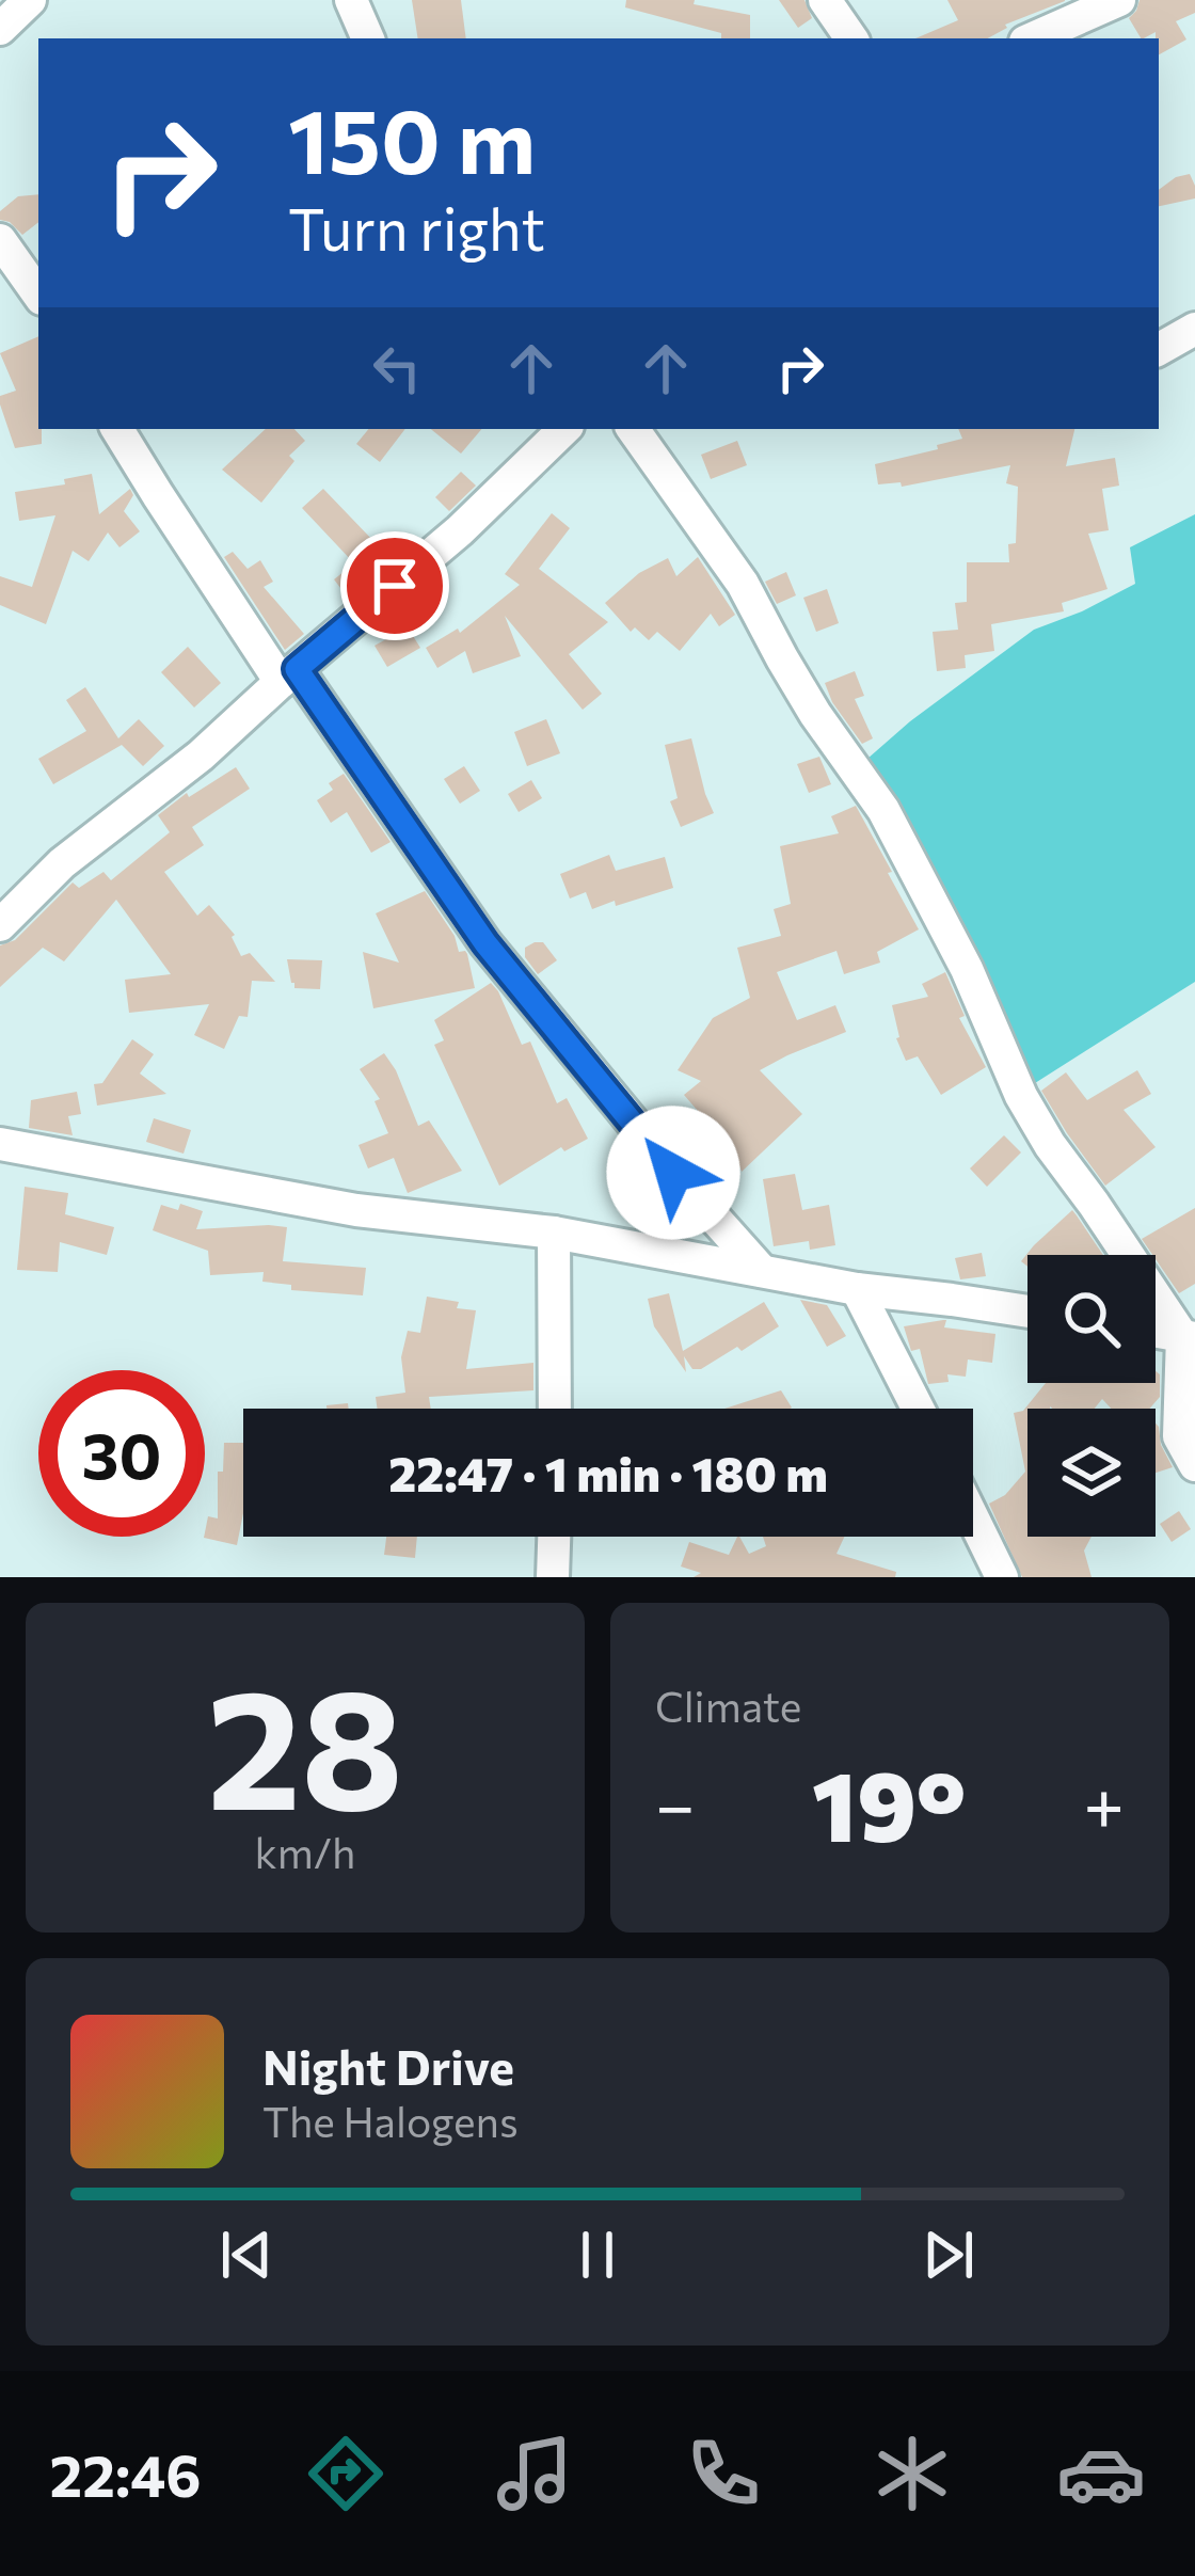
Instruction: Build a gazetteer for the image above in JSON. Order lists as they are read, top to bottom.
{
  "page": {
    "turn": ["150 m", "Turn right"],
    "limit": "30",
    "trip": "22:47 · 1 min · 180 m",
    "tile": [
      ["28", "km/h"],
      "Climate"
    ],
    "heat": ["−", "19°", "+"],
    "song": ["Night Drive", "The Halogens"],
    "tabs": "22:46"
  }
}
